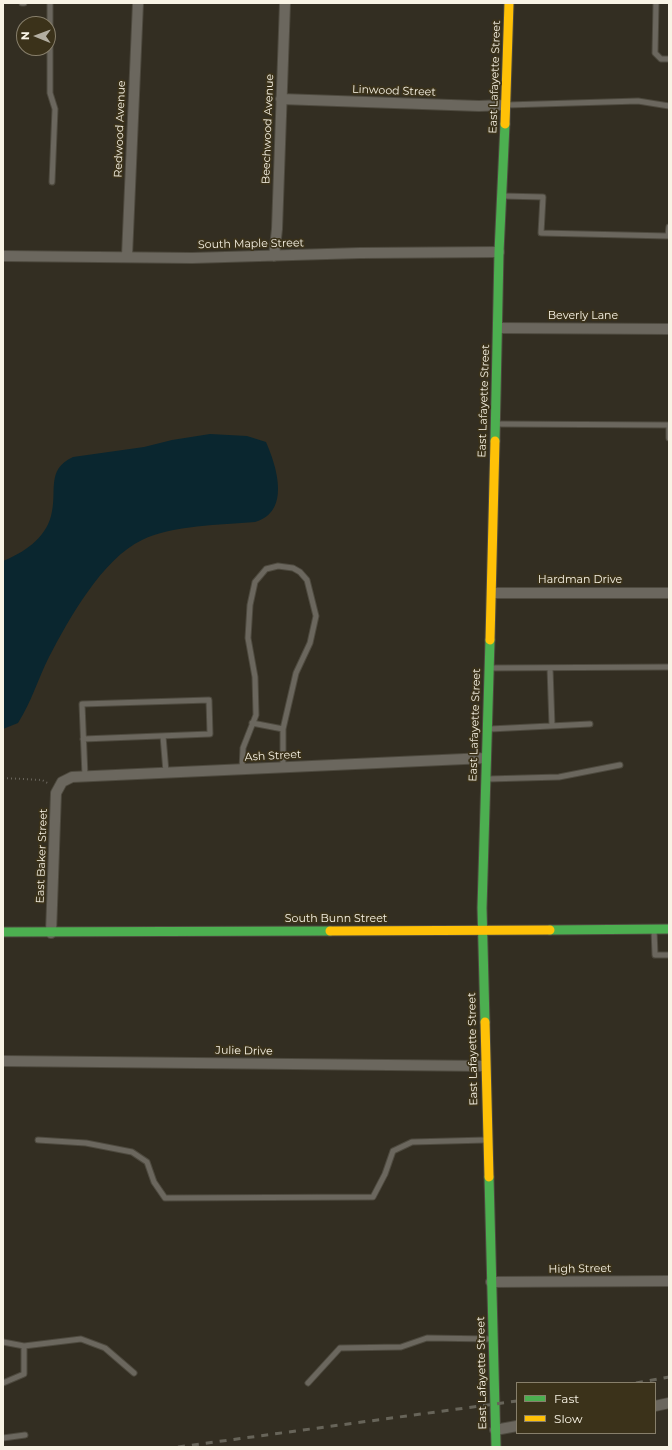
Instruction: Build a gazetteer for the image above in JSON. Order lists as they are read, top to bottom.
{
  "streets": {
    "street": [
      "East Lafayette Street",
      "Linwood Street",
      "Redwood Avenue",
      "Beechwood Avenue",
      "South Maple Street",
      "Beverly Lane",
      "Hardman Drive",
      "Ash Street",
      "East Baker Street",
      "South Bunn Street",
      "Julie Drive",
      "High Street"
    ]
  },
  "crossings": [
    ["East Lafayette Street", "Linwood Street"],
    ["East Lafayette Street", "South Maple Street"],
    ["East Lafayette Street", "Beverly Lane"],
    ["East Lafayette Street", "Hardman Drive"],
    ["East Lafayette Street", "Ash Street"],
    ["East Lafayette Street", "South Bunn Street"],
    ["East Lafayette Street", "Julie Drive"],
    ["East Lafayette Street", "High Street"],
    ["Linwood Street", "Beechwood Avenue"],
    ["Redwood Avenue", "South Maple Street"],
    ["Beechwood Avenue", "South Maple Street"],
    ["Ash Street", "East Baker Street"],
    ["East Baker Street", "South Bunn Street"]
  ],
  "legend": ["Fast", "Slow"],
  "north": "left"
}
